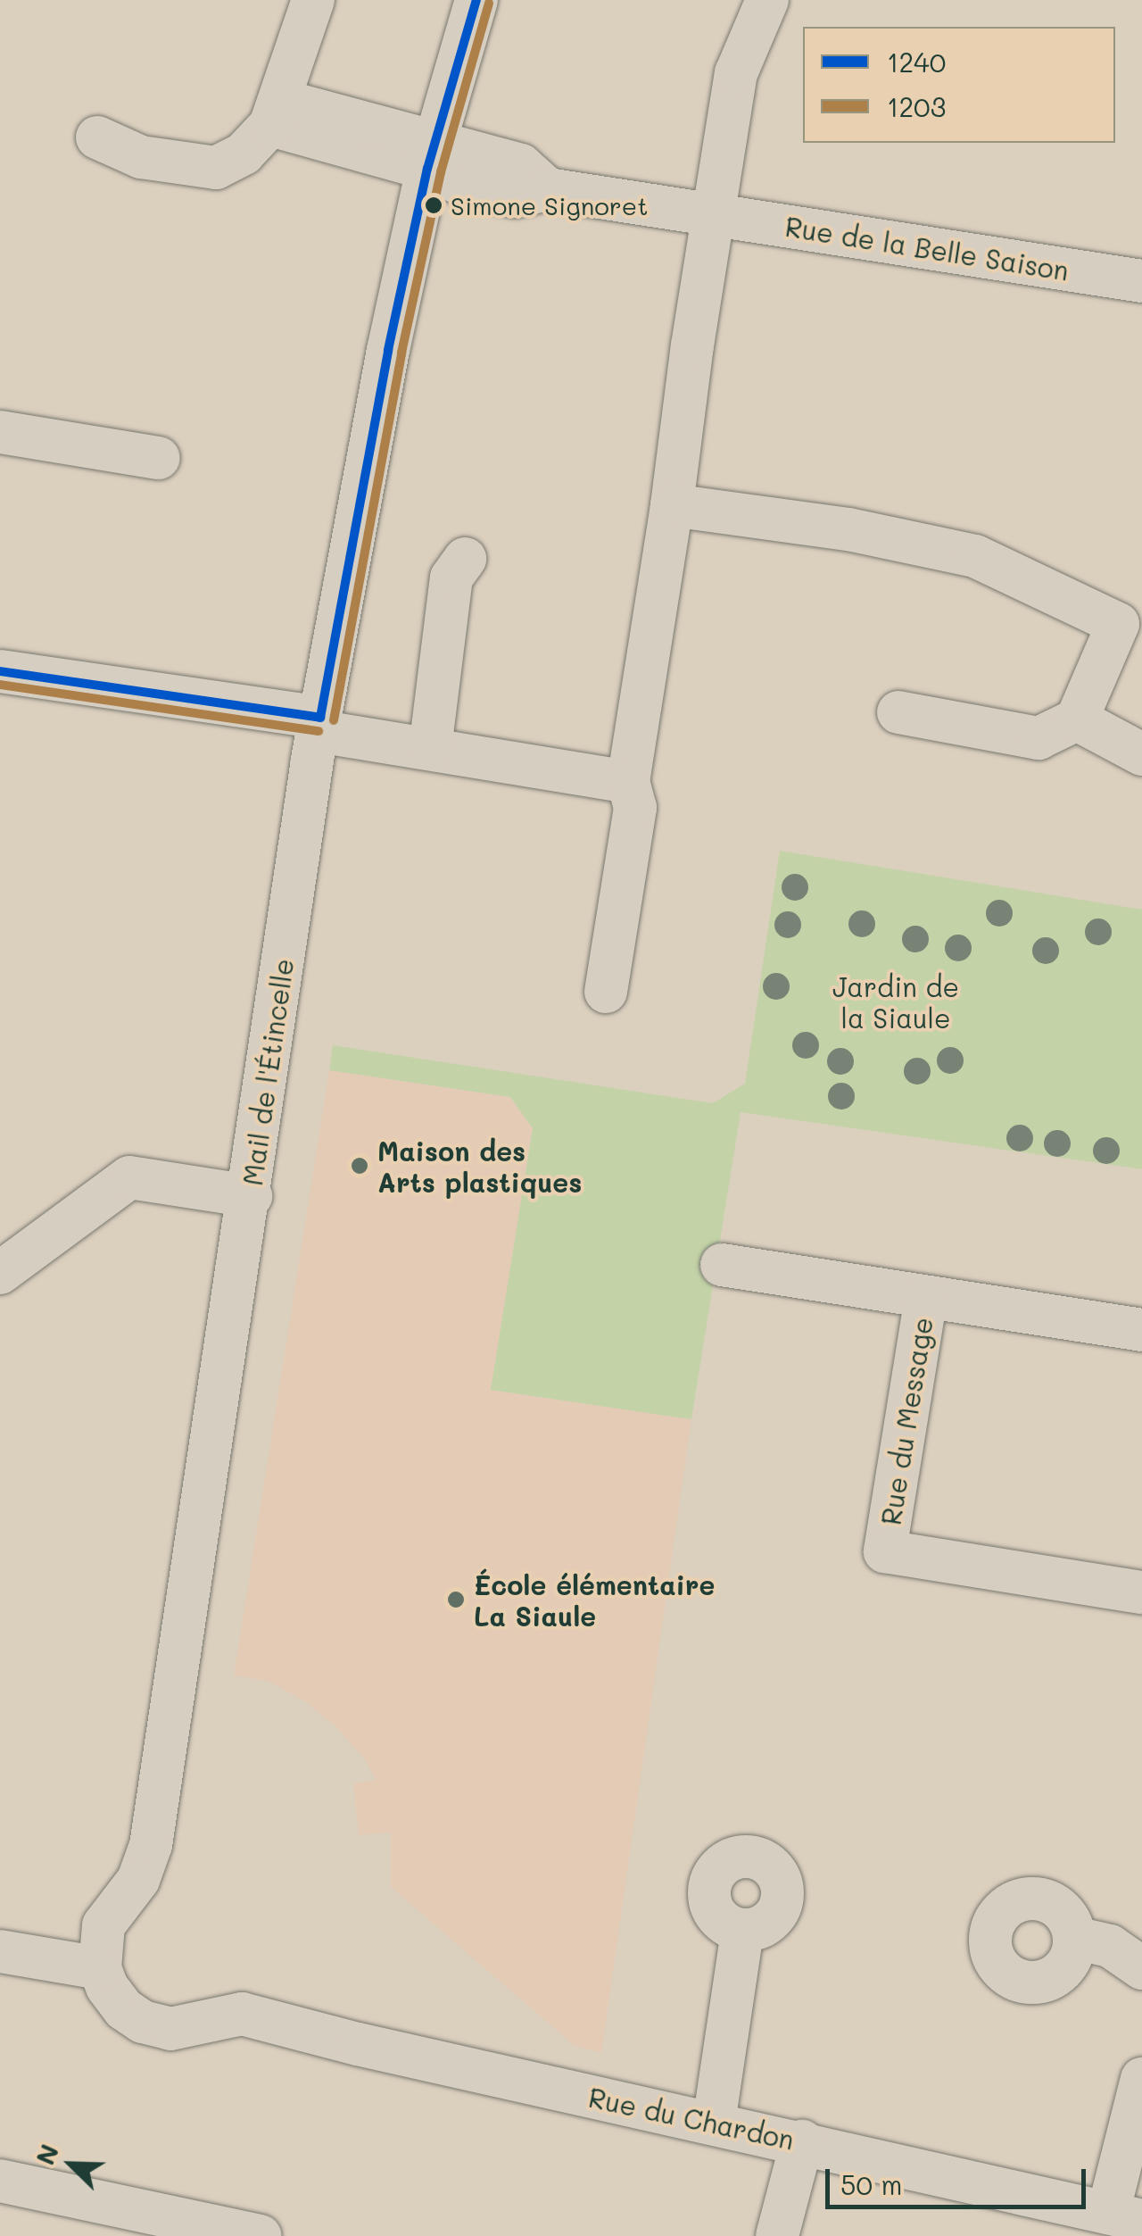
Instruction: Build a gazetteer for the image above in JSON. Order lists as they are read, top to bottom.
{
  "streets": {
    "street": [
      "Rue de la Belle Saison",
      "Mail de l'Étincelle",
      "Rue du Message",
      "Rue du Chardon"
    ]
  },
  "crossings": [
    ["Rue de la Belle Saison", "Mail de l'Étincelle"],
    ["Mail de l'Étincelle", "Rue du Chardon"]
  ],
  "parks": ["Jardin de la Siaule"],
  "places": ["Simone Signoret", "Maison des Arts plastiques", "École élémentaire La Siaule"],
  "lines": ["transit line 1240", "transit line 1203"],
  "legend": ["1240", "1203"],
  "scale_bar": "50 m",
  "north": "top left"
}
